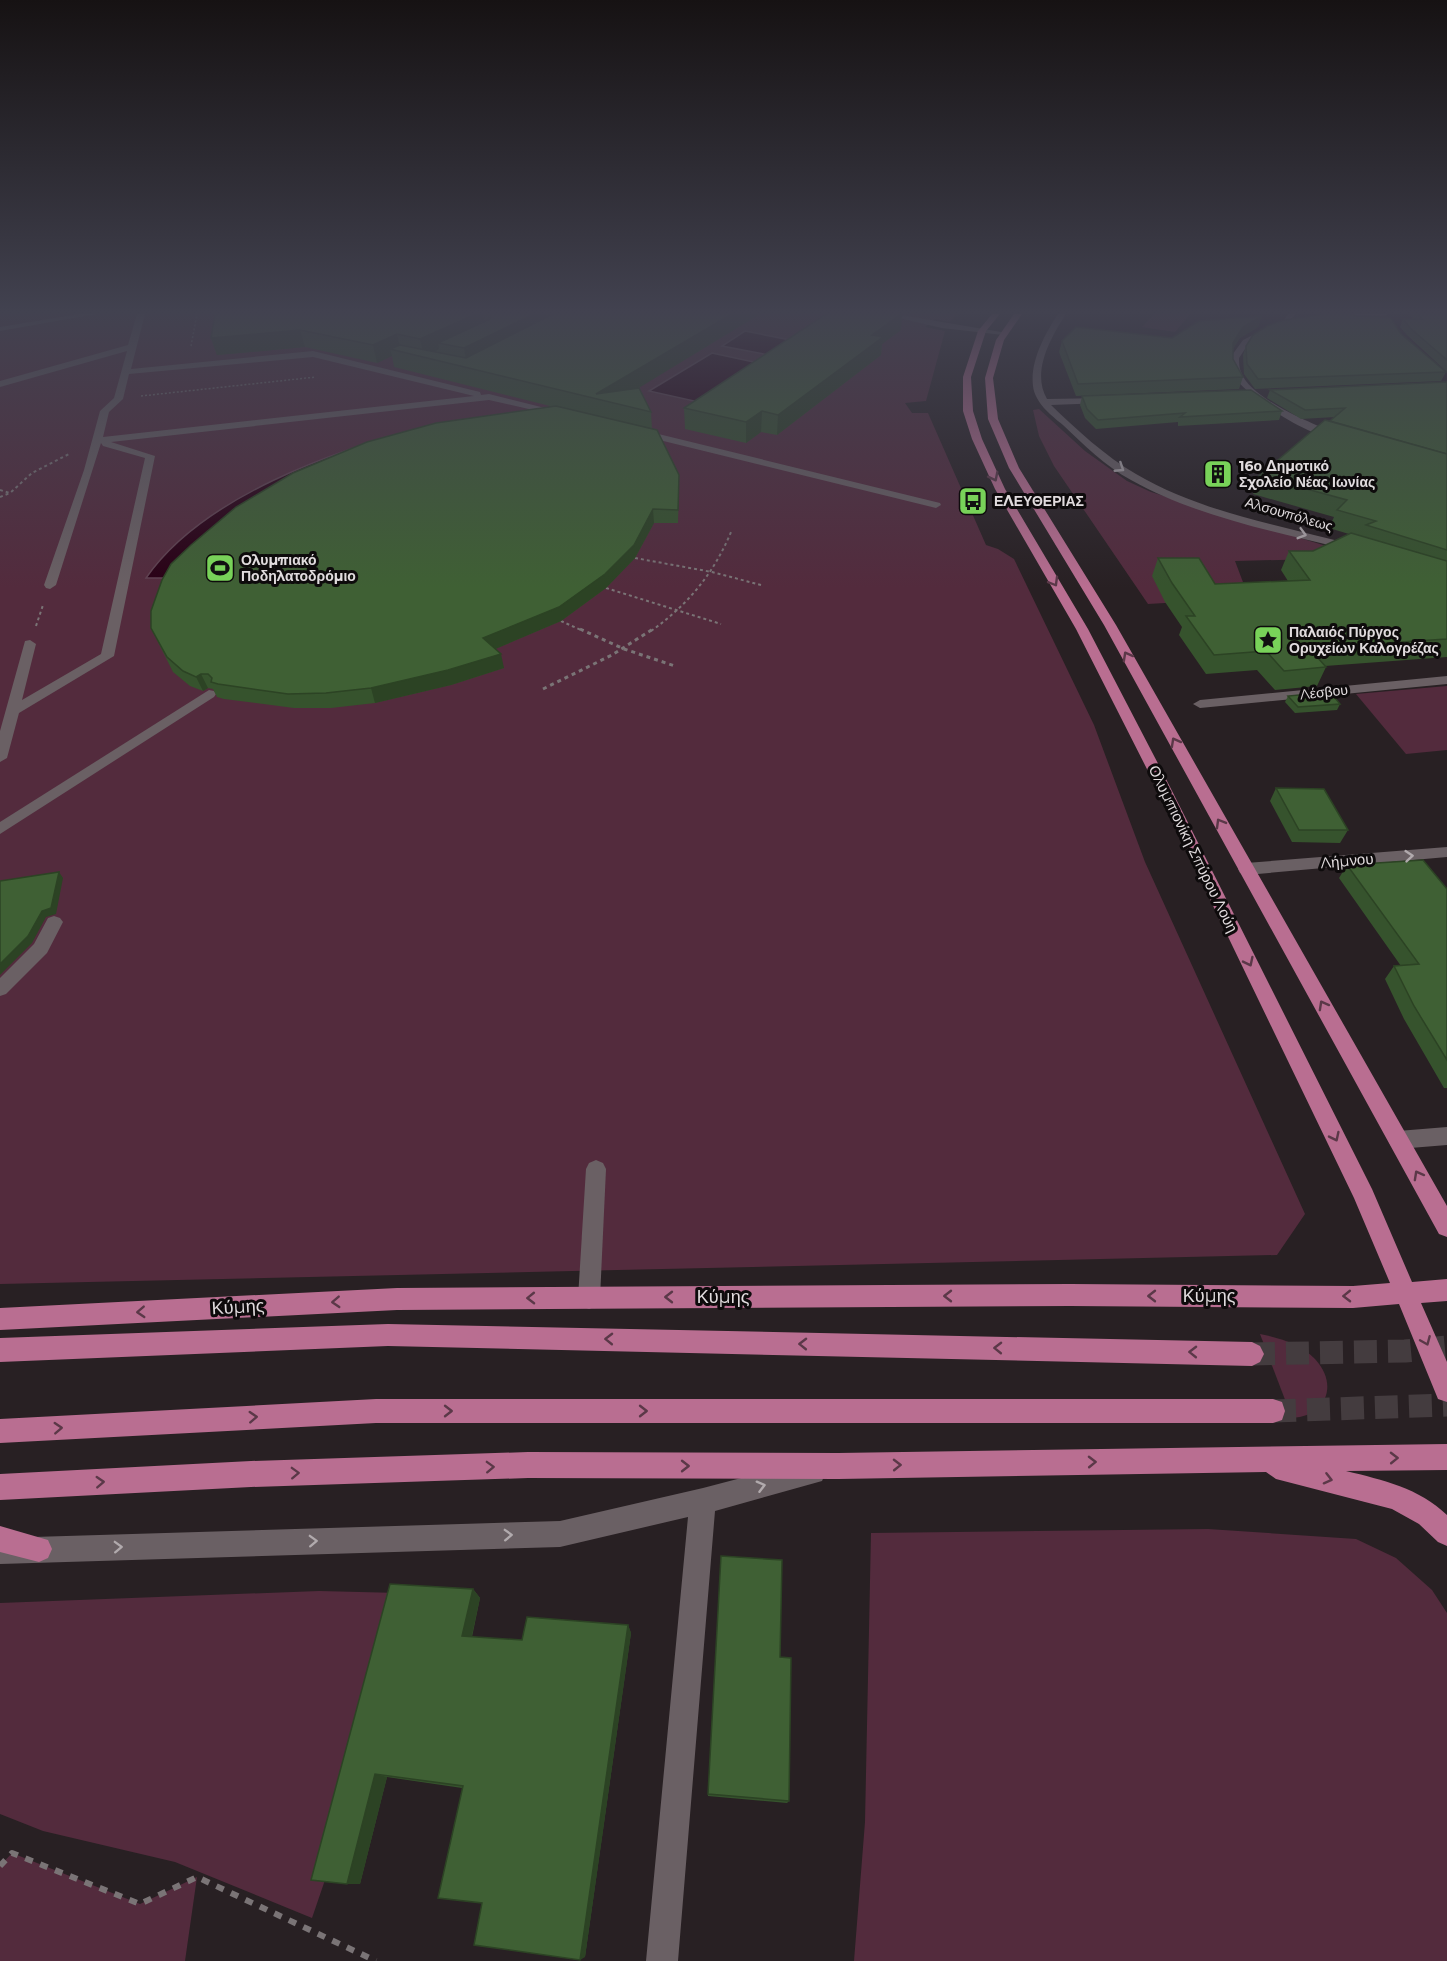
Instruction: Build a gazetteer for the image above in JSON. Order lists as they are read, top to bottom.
{
  "streets": {
    "main road": ["Ολυμπιονίκη Σπύρου Λούη", "Κύμης"],
    "street": ["Αλσουπόλεως", "Λέσβου", "Λήμνου"]
  },
  "crossings": [
    ["Ολυμπιονίκη Σπύρου Λούη", "Λήμνου"],
    ["Ολυμπιονίκη Σπύρου Λούη", "Κύμης"]
  ],
  "one_way": ["Αλσουπόλεως", "Λήμνου"],
  "places": {
    "building": ["16ο Δημοτικό Σχολείο Νέας Ιωνίας"],
    "bus stop": ["ΕΛΕΥΘΕΡΙΑΣ"],
    "sports": ["Ολυμπιακό Ποδηλατοδρόμιο"],
    "place": ["Παλαιός Πύργος Ορυχείων Καλογρέζας"]
  }
}
